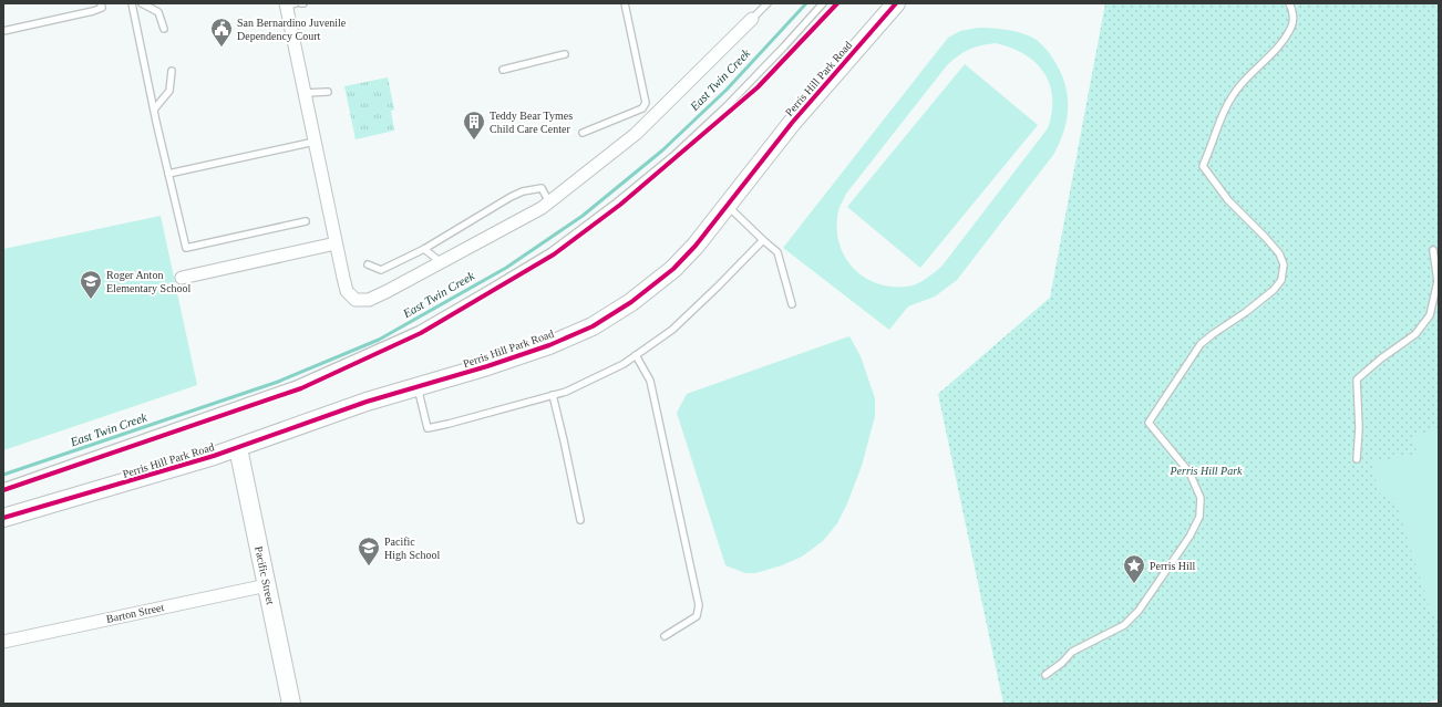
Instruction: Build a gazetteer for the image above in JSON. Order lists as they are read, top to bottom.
{
  "streets": {
    "street": ["Perris Hill Park Road", "Pacific Street", "Barton Street"]
  },
  "crossings": [
    ["Perris Hill Park Road", "Pacific Street"],
    ["Pacific Street", "Barton Street"]
  ],
  "water": ["East Twin Creek"],
  "parks": ["Perris Hill Park"],
  "places": {
    "public building": ["San Bernardino Juvenile Dependency Court"],
    "building": ["Teddy Bear Tymes Child Care Center"],
    "school or university": ["Roger Anton Elementary School", "Pacific High School"],
    "place": ["Perris Hill"]
  }
}
